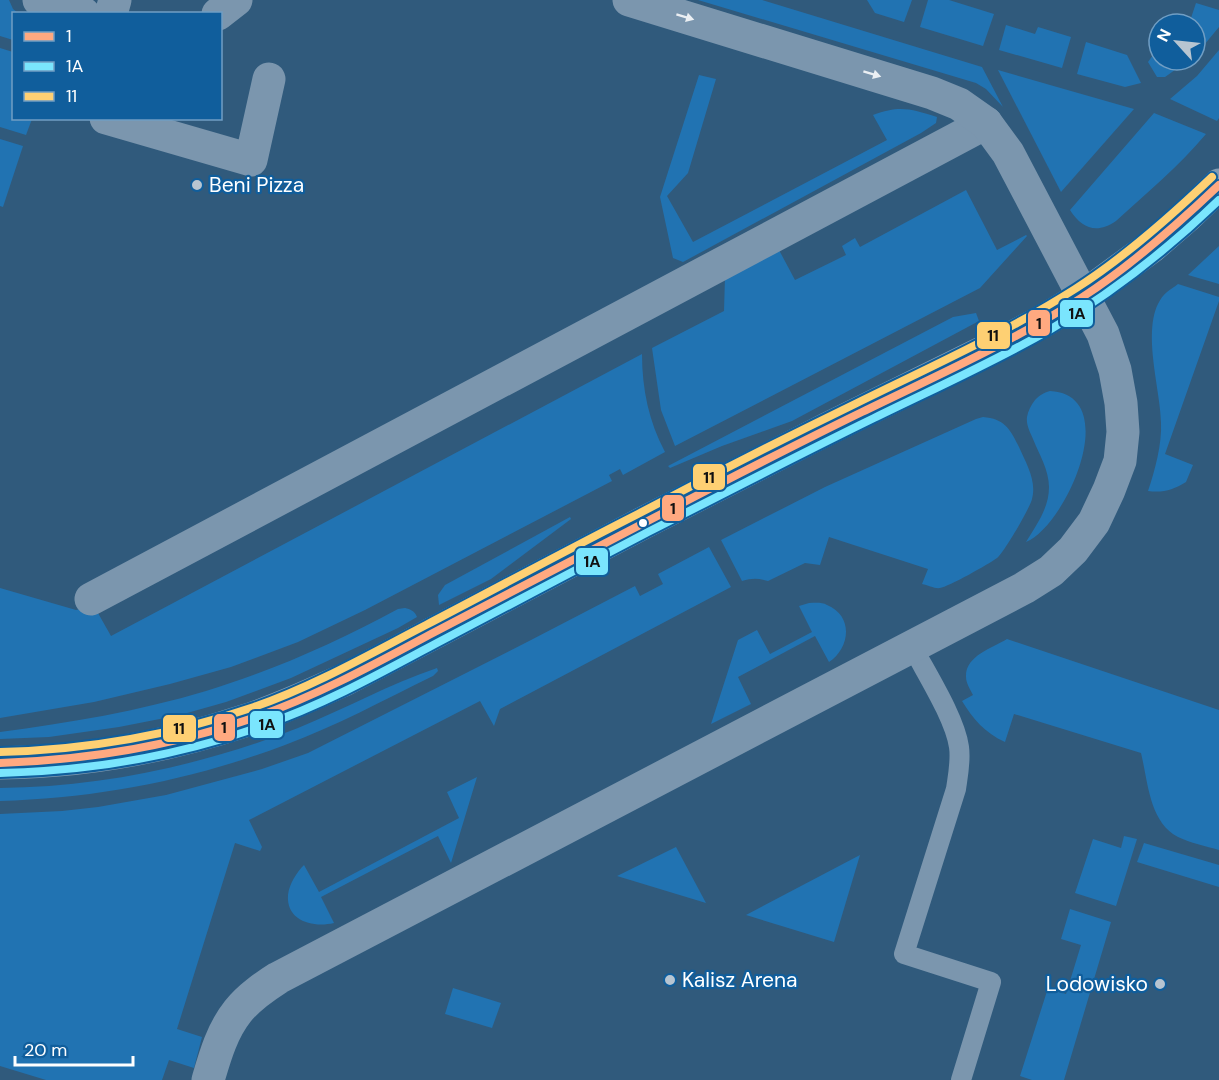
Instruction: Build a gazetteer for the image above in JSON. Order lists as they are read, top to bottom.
{
  "places": ["Beni Pizza", "Kalisz Arena", "Lodowisko"],
  "lines": ["transit line 11", "transit line 1", "transit line 1A"],
  "legend": ["1", "1A", "11"],
  "scale_bar": "20 m",
  "north": "top left"
}
